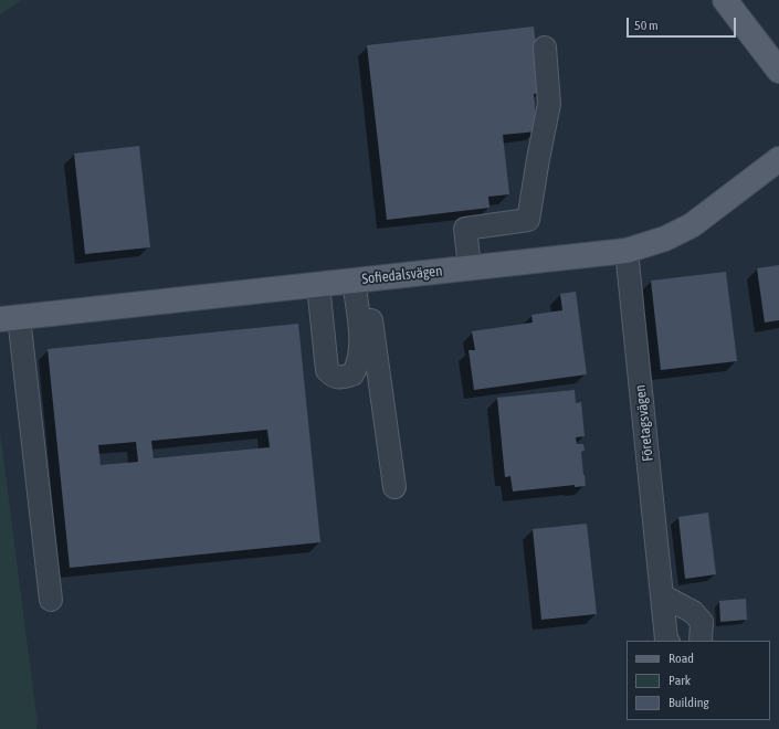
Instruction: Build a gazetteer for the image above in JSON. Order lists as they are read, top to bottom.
{
  "streets": {
    "main road": ["Sofiedalsvägen"],
    "street": ["Företagsvägen"]
  },
  "crossings": [
    ["Sofiedalsvägen", "Företagsvägen"]
  ],
  "legend": ["Road", "Park", "Building"],
  "scale_bar": "50 m"
}
